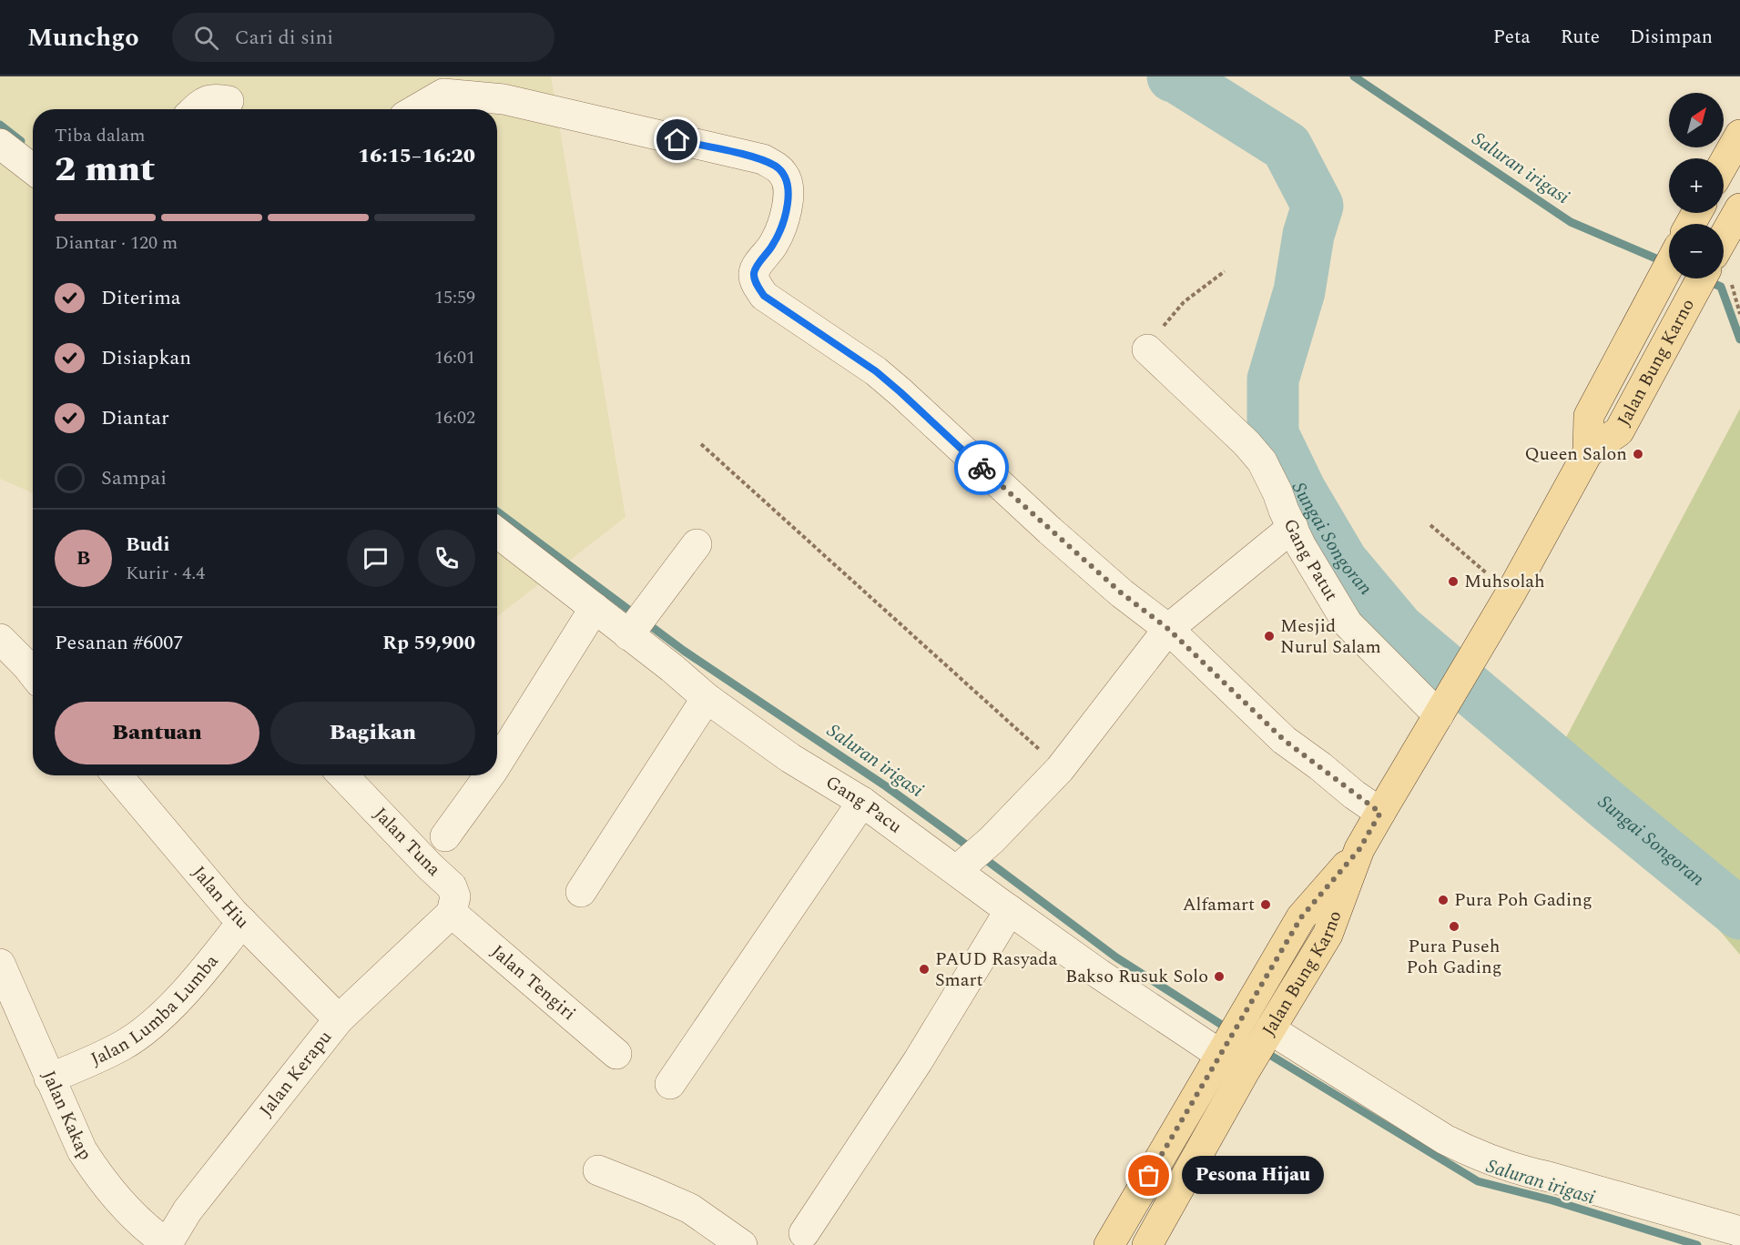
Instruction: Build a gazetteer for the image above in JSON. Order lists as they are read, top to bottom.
{
  "streets": {
    "main road": ["Jalan Bung Karno"],
    "street": [
      "Gang Patut",
      "Gang Pacu",
      "Jalan Tuna",
      "Jalan Hiu",
      "Jalan Tengiri",
      "Jalan Lumba Lumba",
      "Jalan Kerapu",
      "Jalan Kakap"
    ]
  },
  "crossings": [
    ["Jalan Bung Karno", "Gang Patut"],
    ["Jalan Bung Karno", "Gang Pacu"],
    ["Jalan Tuna", "Jalan Tengiri"],
    ["Jalan Tuna", "Jalan Kerapu"],
    ["Jalan Hiu", "Jalan Lumba Lumba"],
    ["Jalan Hiu", "Jalan Kerapu"],
    ["Jalan Tengiri", "Jalan Kerapu"],
    ["Jalan Lumba Lumba", "Jalan Kakap"],
    ["Jalan Kerapu", "Jalan Kakap"]
  ],
  "water": ["Saluran irigasi", "Sungai Songoran"],
  "places": [
    "Queen Salon",
    "Muhsolah",
    "Mesjid Nurul Salam",
    "Pura Poh Gading",
    "Alfamart",
    "Pura Puseh Poh Gading",
    "PAUD Rasyada Smart",
    "Bakso Rusuk Solo",
    "Pesona Hijau"
  ],
  "north": "top right",
  "page": {
    "header": "Munchgo",
    "search": "Cari di sini",
    "nav": ["Peta", "Rute", "Disimpan"],
    "map_buttons": ["+", "−"],
    "heading": ["2 mnt", "Tiba dalam", "16:15–16:20"],
    "panel": [
      "Budi",
      "Kurir · 4.4",
      "Pesanan #6007",
      "Rp 59,900"
    ],
    "bar": "Diantar · 120 m",
    "list": [
      ["Diterima", "15:59"],
      ["Disiapkan", "16:01"],
      ["Diantar", "16:02"],
      "Sampai"
    ],
    "round": "B",
    "buttons": ["Bantuan", "Bagikan"],
    "bubble": "Pesona Hijau"
  }
}
